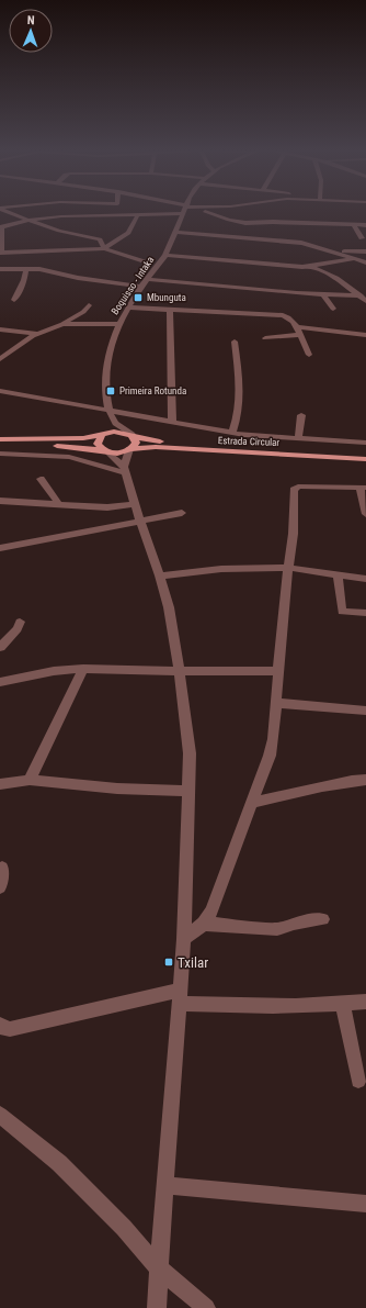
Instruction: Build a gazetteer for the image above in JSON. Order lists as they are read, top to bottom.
{
  "streets": {
    "main road": ["Estrada Circular"],
    "street": ["Boquisso - Intaka"]
  },
  "places": {
    "transit": ["Mbunguta", "Primeira Rotunda", "Txilar"]
  },
  "north": "top"
}
